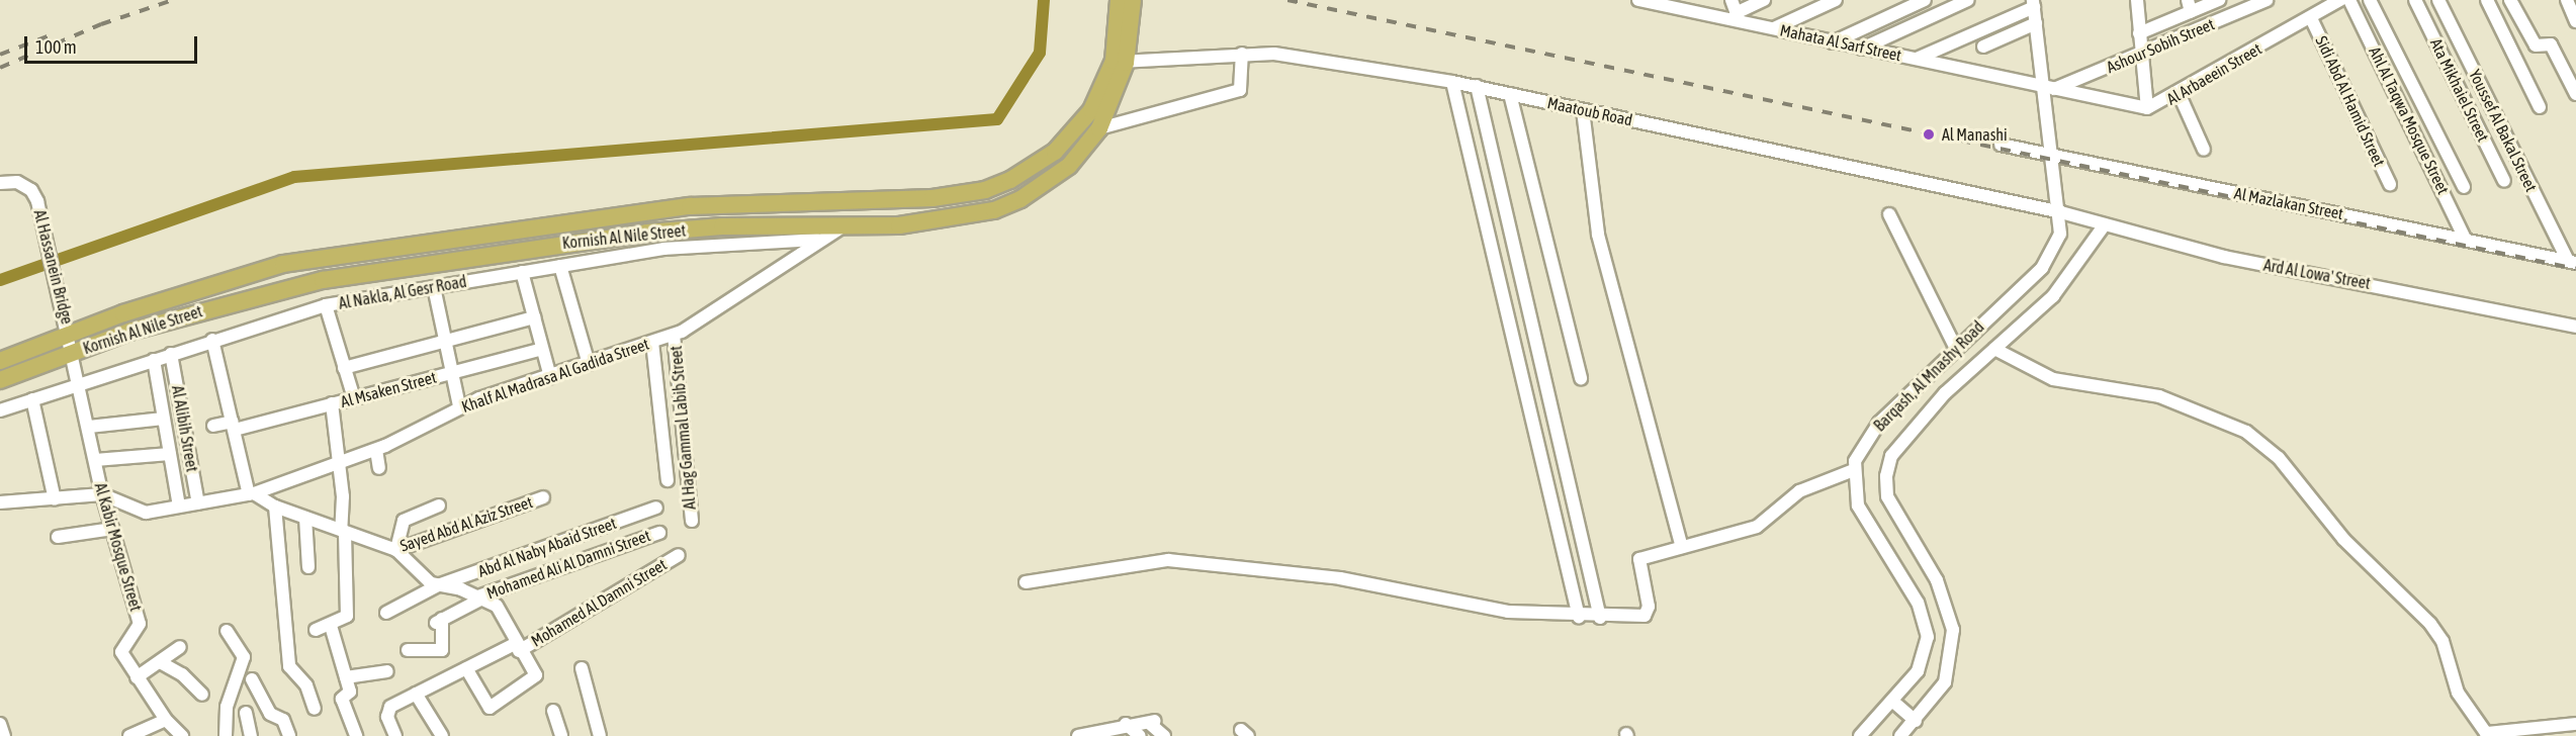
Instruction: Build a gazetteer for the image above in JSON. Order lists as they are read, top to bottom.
{
  "streets": {
    "main road": ["Kornish Al Nile Street"],
    "street": [
      "Mahata Al Sarf Street",
      "Ashour Sobih Street",
      "Al Arbaeein Street",
      "Ata Mikhaiel Street",
      "Sidi Abd Al Hamid Street",
      "Maatoub Road",
      "Ahl Al Taqwa Mosque Street",
      "Youssef Al Bakal Street",
      "Al Mazlakan Street",
      "Al Hassanein Bridge",
      "Ard Al Lowa' Street",
      "Al Nakla, Al Gesr Road",
      "Khalf Al Madrasa Al Gadida Street",
      "Barqash, Al Mnashy Road",
      "Al Msaken Street",
      "Al Hag Gammal Labib Street",
      "Al Alibih Street",
      "Sayed Abd Al Aziz Street",
      "Al Kabir Mosque Street",
      "Abd Al Naby Abaid Street",
      "Mohamed Ali Al Damni Street",
      "Mohamed Al Damni Street"
    ]
  },
  "crossings": [
    ["Mahata Al Sarf Street", "Ashour Sobih Street"],
    ["Mahata Al Sarf Street", "Al Arbaeein Street"],
    ["Mahata Al Sarf Street", "Barqash, Al Mnashy Road"],
    ["Ashour Sobih Street", "Al Arbaeein Street"],
    ["Ashour Sobih Street", "Barqash, Al Mnashy Road"],
    ["Al Arbaeein Street", "Sidi Abd Al Hamid Street"],
    ["Al Arbaeein Street", "Barqash, Al Mnashy Road"],
    ["Maatoub Road", "Kornish Al Nile Street"],
    ["Maatoub Road", "Ard Al Lowa' Street"],
    ["Maatoub Road", "Barqash, Al Mnashy Road"],
    ["Ahl Al Taqwa Mosque Street", "Al Mazlakan Street"],
    ["Youssef Al Bakal Street", "Al Mazlakan Street"],
    ["Al Mazlakan Street", "Barqash, Al Mnashy Road"],
    ["Kornish Al Nile Street", "Al Hassanein Bridge"],
    ["Kornish Al Nile Street", "Khalf Al Madrasa Al Gadida Street"],
    ["Kornish Al Nile Street", "Al Kabir Mosque Street"],
    ["Al Hassanein Bridge", "Al Kabir Mosque Street"],
    ["Ard Al Lowa' Street", "Barqash, Al Mnashy Road"],
    ["Al Nakla, Al Gesr Road", "Khalf Al Madrasa Al Gadida Street"],
    ["Al Nakla, Al Gesr Road", "Al Alibih Street"],
    ["Al Nakla, Al Gesr Road", "Al Kabir Mosque Street"],
    ["Khalf Al Madrasa Al Gadida Street", "Al Hag Gammal Labib Street"],
    ["Khalf Al Madrasa Al Gadida Street", "Al Alibih Street"],
    ["Khalf Al Madrasa Al Gadida Street", "Sayed Abd Al Aziz Street"],
    ["Khalf Al Madrasa Al Gadida Street", "Al Kabir Mosque Street"]
  ],
  "places": ["Al Manashi"],
  "scale_bar": "100 m"
}
